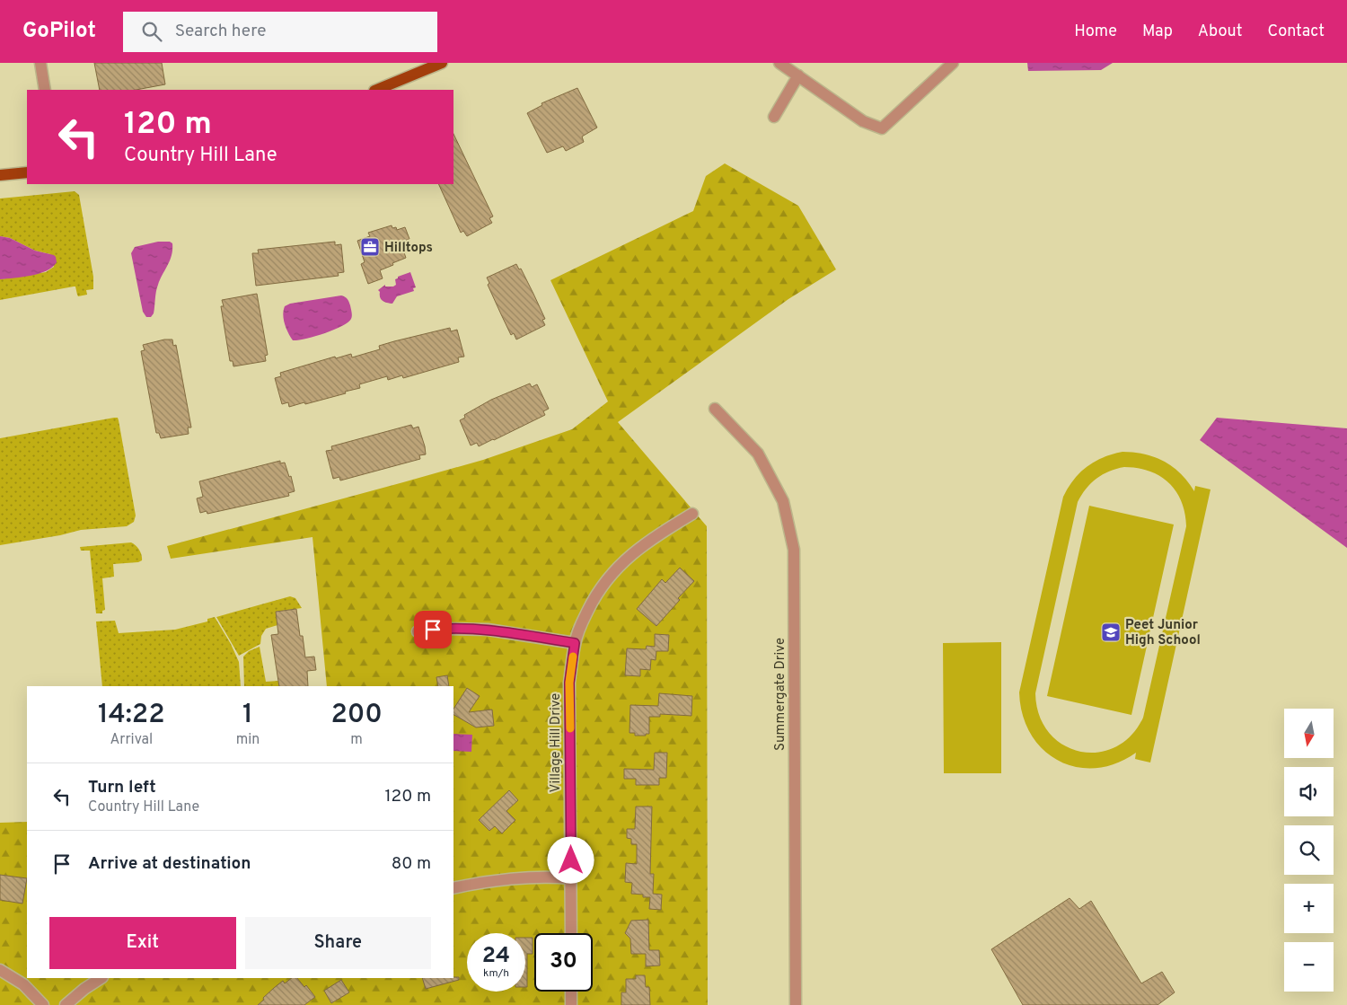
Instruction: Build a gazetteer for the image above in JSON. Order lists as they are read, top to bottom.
{
  "streets": {
    "street": ["Summergate Drive", "Village Hill Drive"]
  },
  "places": {
    "office": ["Hilltops"],
    "school or university": ["Peet Junior High School"]
  },
  "north": "bottom",
  "page": {
    "header": "GoPilot",
    "search": "Search here",
    "nav": [
      "Home",
      "Map",
      "About",
      "Contact"
    ],
    "turn": ["120 m", "Country Hill Lane"],
    "eta": [
      "14:22",
      "Arrival",
      "1",
      "min",
      "200",
      "m"
    ],
    "map_buttons": ["+", "−"],
    "list": [
      {
        "name": "Turn left",
        "note": "Country Hill Lane",
        "value": "120 m"
      },
      {
        "name": "Arrive at destination",
        "value": "80 m"
      }
    ],
    "buttons": ["Exit", "Share"],
    "speed": "24 km/h",
    "limit": "30"
  }
}
